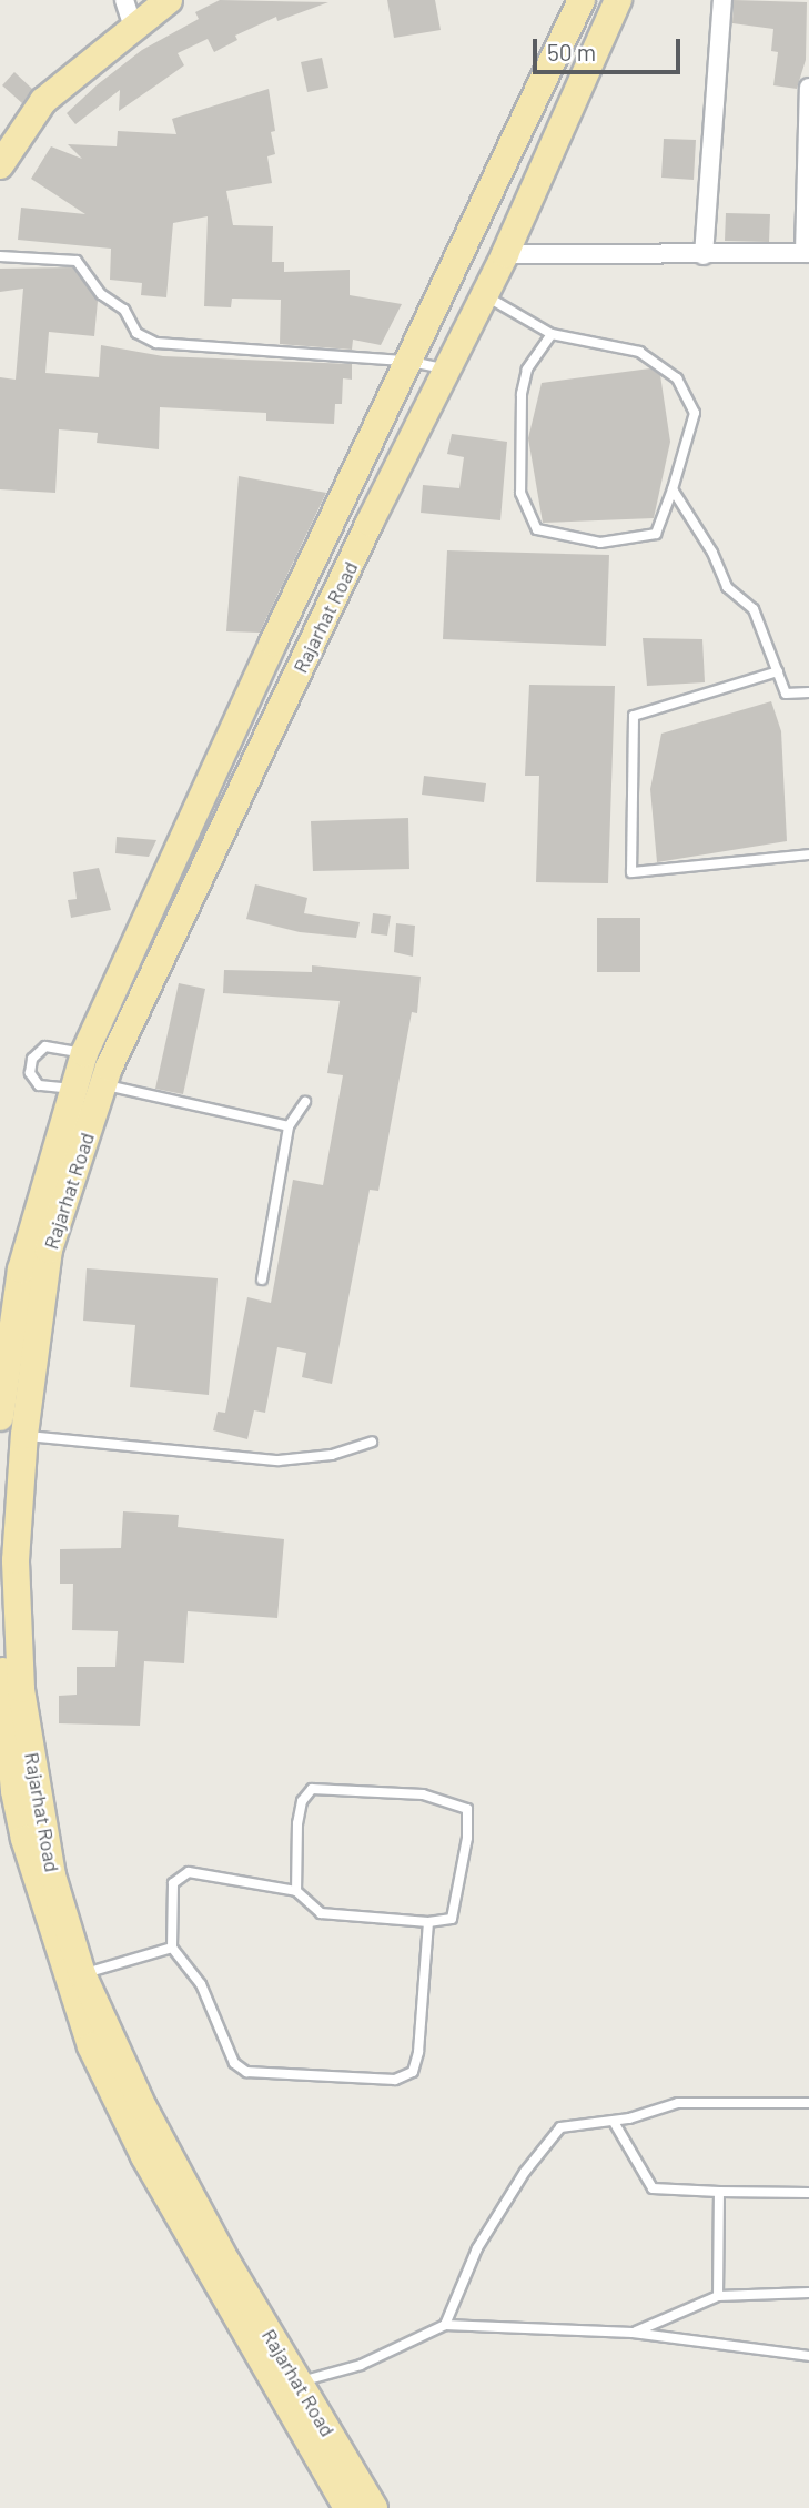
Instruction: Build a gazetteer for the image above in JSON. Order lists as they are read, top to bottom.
{
  "streets": {
    "main road": ["Rajarhat Road"]
  },
  "scale_bar": "50 m"
}
